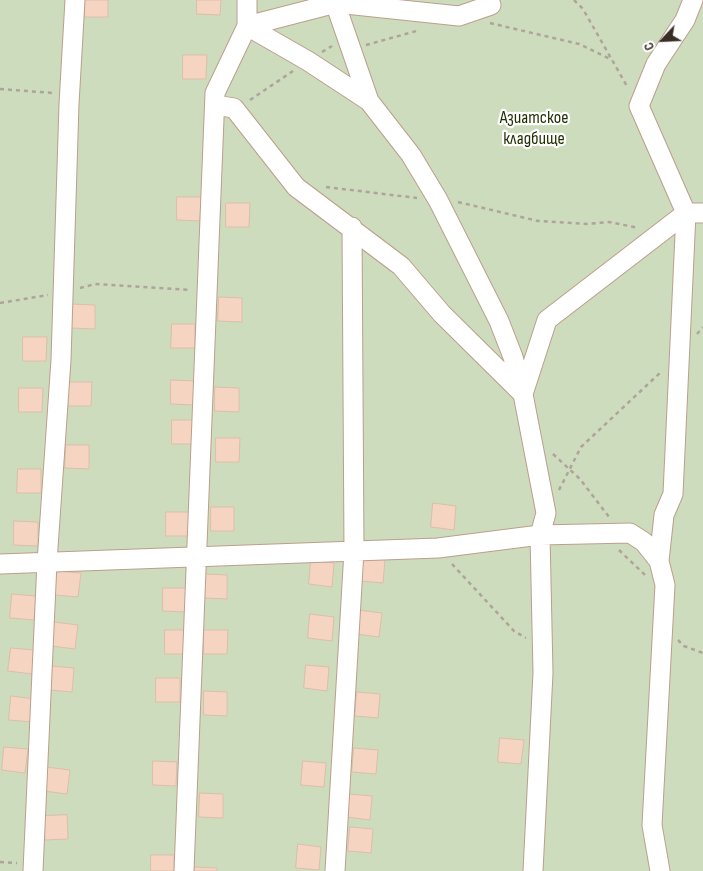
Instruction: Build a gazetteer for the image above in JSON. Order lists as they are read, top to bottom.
{
  "parks": ["Азиатское кладбище"],
  "north": "bottom left"
}
